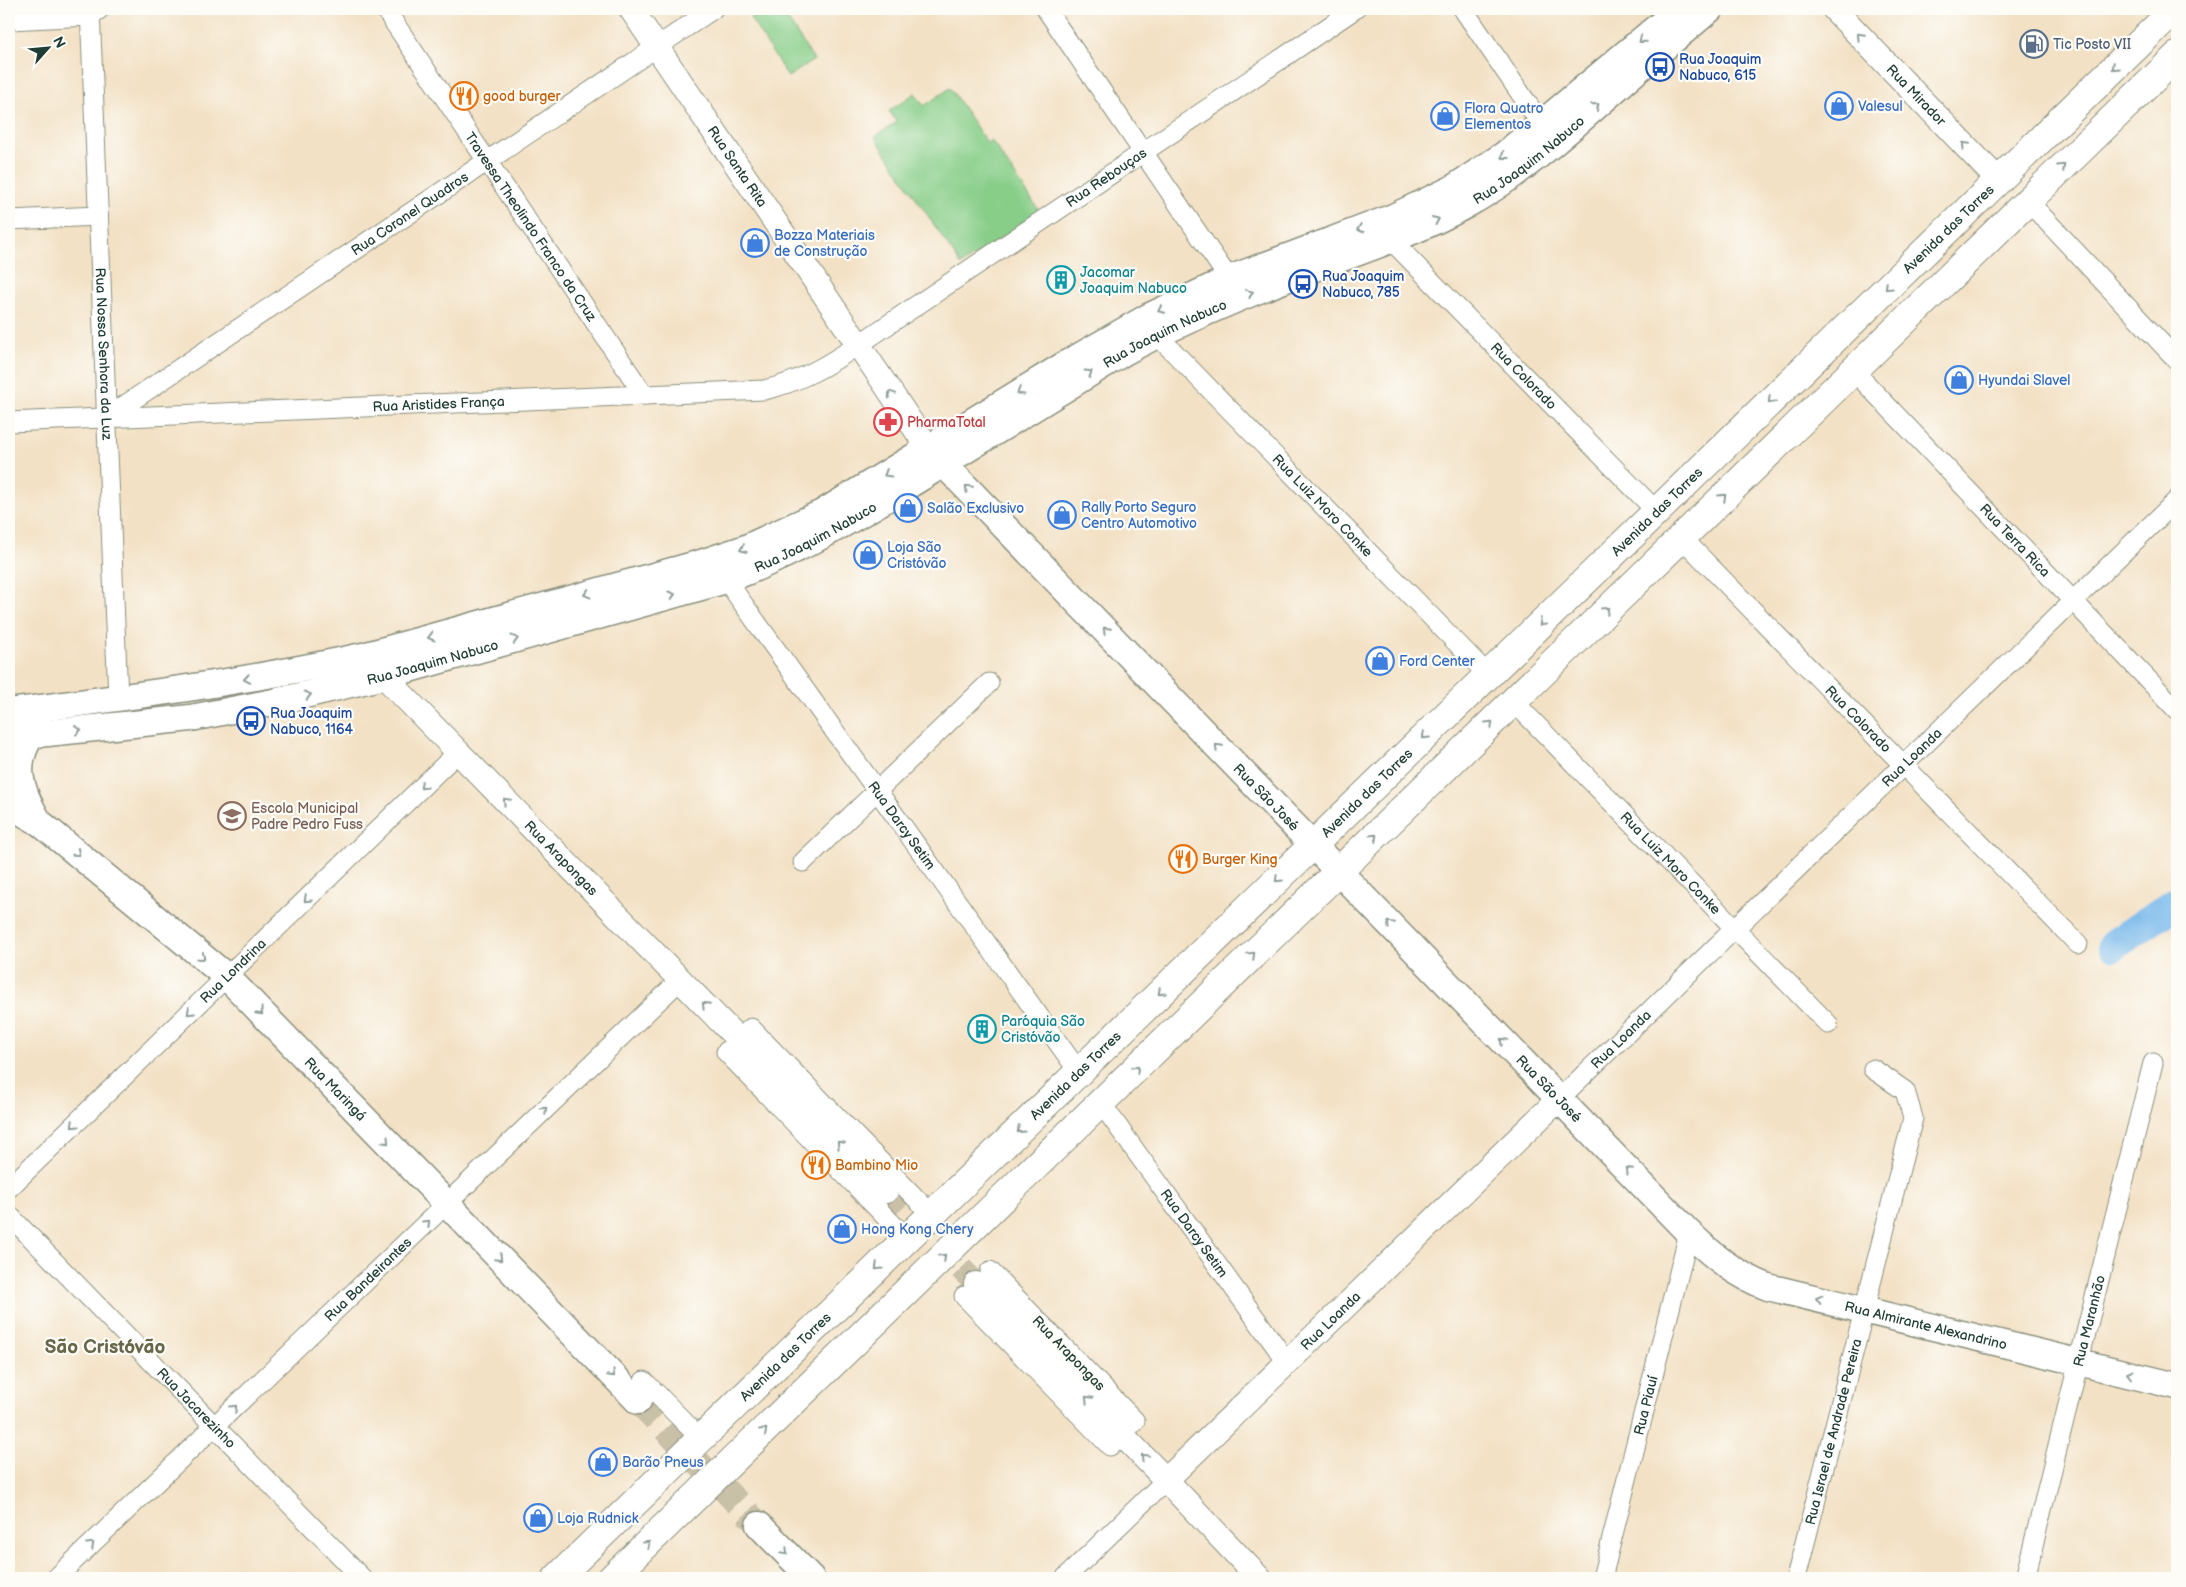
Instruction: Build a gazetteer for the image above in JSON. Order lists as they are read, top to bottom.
{
  "streets": {
    "highway": ["Avenida das Torres"],
    "main road": [
      "Rua Joaquim Nabuco",
      "Rua São José",
      "Rua Maringá",
      "Rua Almirante Alexandrino"
    ],
    "street": [
      "Rua Mirador",
      "Rua Santa Rita",
      "Rua Rebouças",
      "Rua Coronel Quadros",
      "Travessa Theolindo Franco da Cruz",
      "Rua Nossa Senhora da Luz",
      "Rua Colorado",
      "Rua Aristides França",
      "Rua Luiz Moro Conke",
      "Rua Terra Rica",
      "Rua Loanda",
      "Rua Darcy Setim",
      "Rua Arapongas",
      "Rua Londrina",
      "Rua Bandeirantes",
      "Rua Maranhão",
      "Rua Piauí",
      "Rua Jacarezinho",
      "Rua Israel de Andrade Pereira"
    ]
  },
  "crossings": [
    ["Rua Mirador", "Avenida das Torres"],
    ["Rua Joaquim Nabuco", "Rua Santa Rita"],
    ["Rua Joaquim Nabuco", "Rua Nossa Senhora da Luz"],
    ["Rua Joaquim Nabuco", "Rua Colorado"],
    ["Rua Joaquim Nabuco", "Rua Luiz Moro Conke"],
    ["Rua Joaquim Nabuco", "Rua São José"],
    ["Rua Joaquim Nabuco", "Rua Darcy Setim"],
    ["Rua Joaquim Nabuco", "Rua Arapongas"],
    ["Rua Santa Rita", "Rua Rebouças"],
    ["Rua Santa Rita", "Rua Coronel Quadros"],
    ["Rua Santa Rita", "Rua Aristides França"],
    ["Rua Santa Rita", "Rua São José"],
    ["Rua Rebouças", "Rua Aristides França"],
    ["Rua Coronel Quadros", "Travessa Theolindo Franco da Cruz"],
    ["Rua Coronel Quadros", "Rua Nossa Senhora da Luz"],
    ["Rua Coronel Quadros", "Rua Aristides França"],
    ["Travessa Theolindo Franco da Cruz", "Rua Aristides França"],
    ["Avenida das Torres", "Rua Colorado"],
    ["Avenida das Torres", "Rua Luiz Moro Conke"],
    ["Avenida das Torres", "Rua São José"],
    ["Avenida das Torres", "Rua Darcy Setim"],
    ["Rua Nossa Senhora da Luz", "Rua Aristides França"],
    ["Rua Colorado", "Rua Loanda"],
    ["Rua Luiz Moro Conke", "Rua Loanda"],
    ["Rua Terra Rica", "Rua Loanda"],
    ["Rua Loanda", "Rua São José"],
    ["Rua Loanda", "Rua Darcy Setim"],
    ["Rua Loanda", "Rua Arapongas"],
    ["Rua São José", "Rua Almirante Alexandrino"],
    ["Rua São José", "Rua Piauí"],
    ["Rua Arapongas", "Rua Londrina"],
    ["Rua Arapongas", "Rua Bandeirantes"],
    ["Rua Londrina", "Rua Maringá"],
    ["Rua Maringá", "Rua Bandeirantes"],
    ["Rua Bandeirantes", "Rua Jacarezinho"],
    ["Rua Maranhão", "Rua Almirante Alexandrino"],
    ["Rua Almirante Alexandrino", "Rua Piauí"],
    ["Rua Almirante Alexandrino", "Rua Israel de Andrade Pereira"]
  ],
  "one_way": [
    "Rua Mirador",
    "Rua São José",
    "Rua Londrina",
    "Rua Maringá",
    "Rua Bandeirantes",
    "Rua Almirante Alexandrino"
  ],
  "districts": ["São Cristóvão"],
  "places": {
    "fuel station": ["Tic Posto VII"],
    "bus stop": ["Rua Joaquim Nabuco, 615", "Rua Joaquim Nabuco, 785", "Rua Joaquim Nabuco, 1164"],
    "restaurant": ["good burger", "Burger King", "Bambino Mio"],
    "shop": [
      "Valesul",
      "Flora Quatro Elementos",
      "Bozza Materiais de Construção",
      "Hyundai Slavel",
      "Salão Exclusivo",
      "Rally Porto Seguro Centro Automotivo",
      "Loja São Cristóvão",
      "Ford Center",
      "Hong Kong Chery",
      "Barão Pneus",
      "Loja Rudnick"
    ],
    "building": ["Jacomar Joaquim Nabuco", "Paróquia São Cristóvão"],
    "pharmacy": ["PharmaTotal"],
    "school or university": ["Escola Municipal Padre Pedro Fuss"]
  },
  "north": "top right"
}
